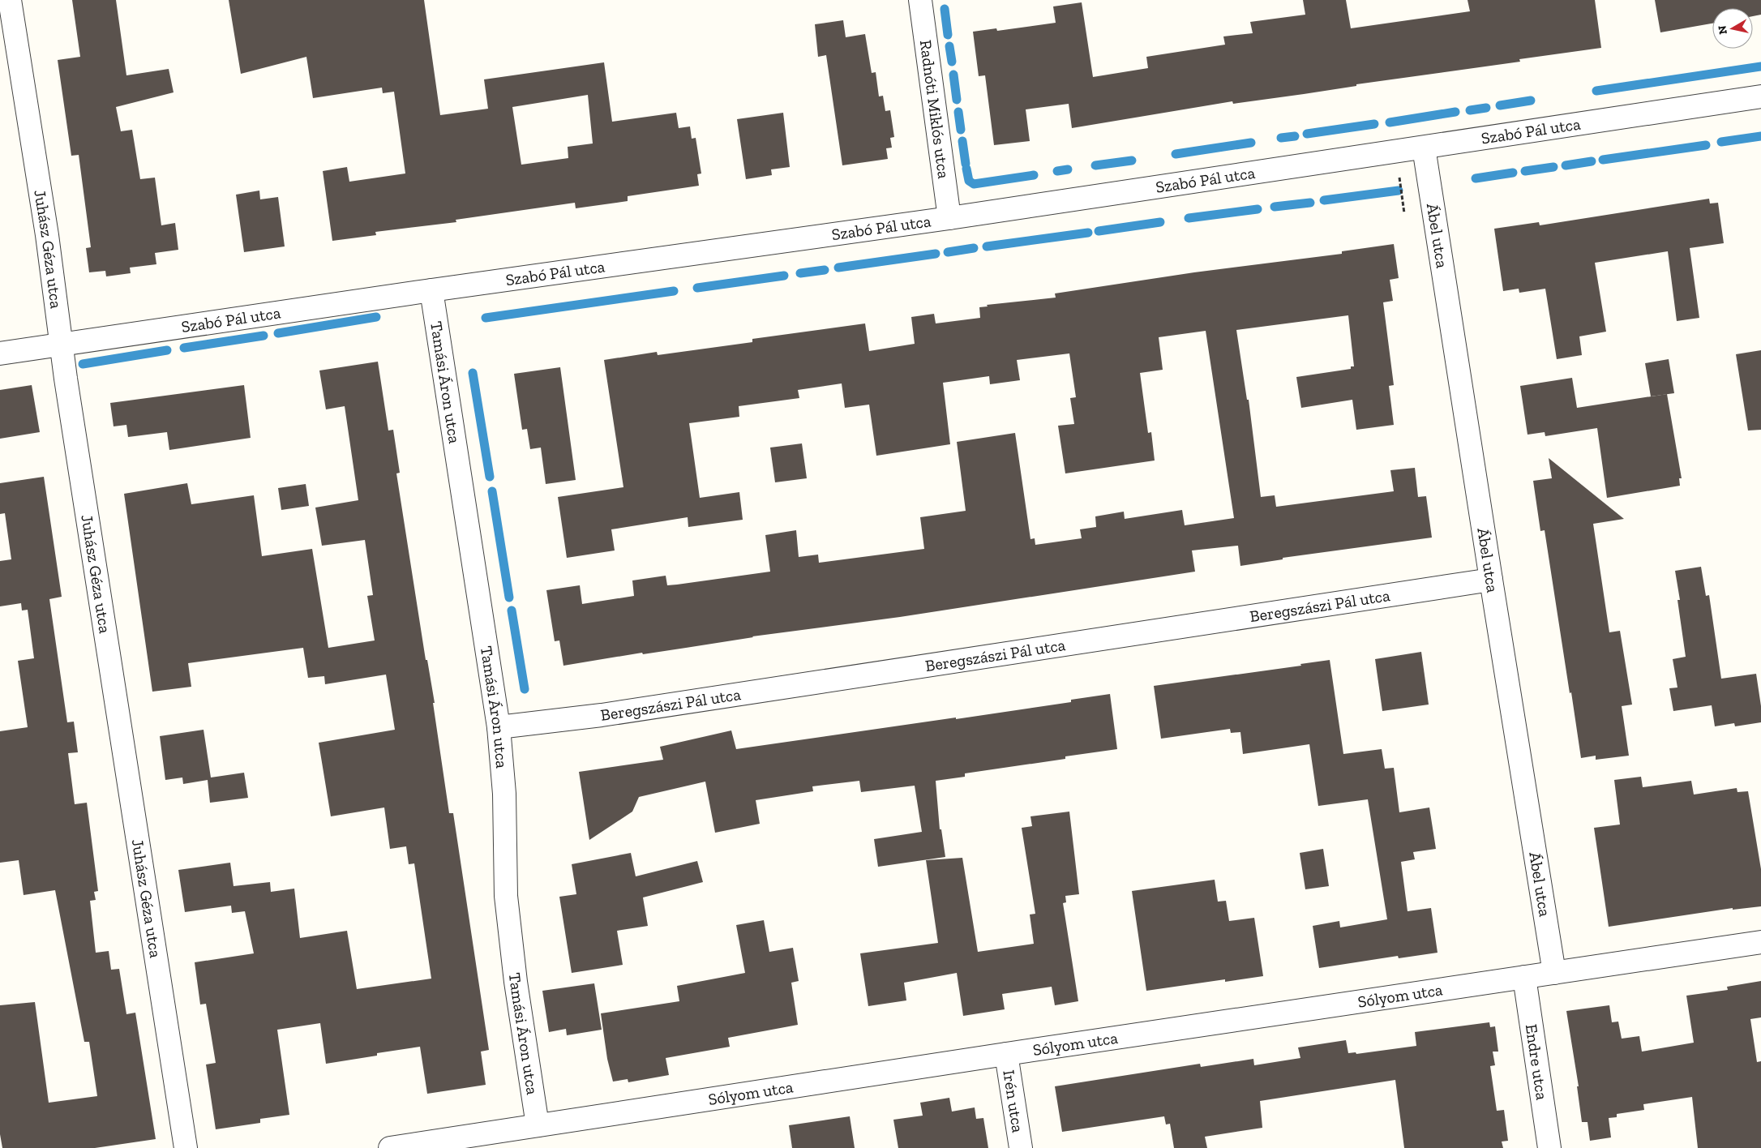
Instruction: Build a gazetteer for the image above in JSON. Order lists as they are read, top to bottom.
{
  "streets": {
    "street": [
      "Radnóti Miklós utca",
      "Szabó Pál utca",
      "Ábel utca",
      "Juhász Géza utca",
      "Tamási Áron utca",
      "Beregszászi Pál utca",
      "Sólyom utca",
      "Endre utca",
      "Irén utca"
    ]
  },
  "crossings": [
    ["Radnóti Miklós utca", "Szabó Pál utca"],
    ["Szabó Pál utca", "Ábel utca"],
    ["Szabó Pál utca", "Juhász Géza utca"],
    ["Szabó Pál utca", "Tamási Áron utca"],
    ["Ábel utca", "Beregszászi Pál utca"],
    ["Ábel utca", "Sólyom utca"],
    ["Tamási Áron utca", "Beregszászi Pál utca"],
    ["Tamási Áron utca", "Sólyom utca"],
    ["Sólyom utca", "Endre utca"],
    ["Sólyom utca", "Irén utca"]
  ],
  "north": "left"
}
